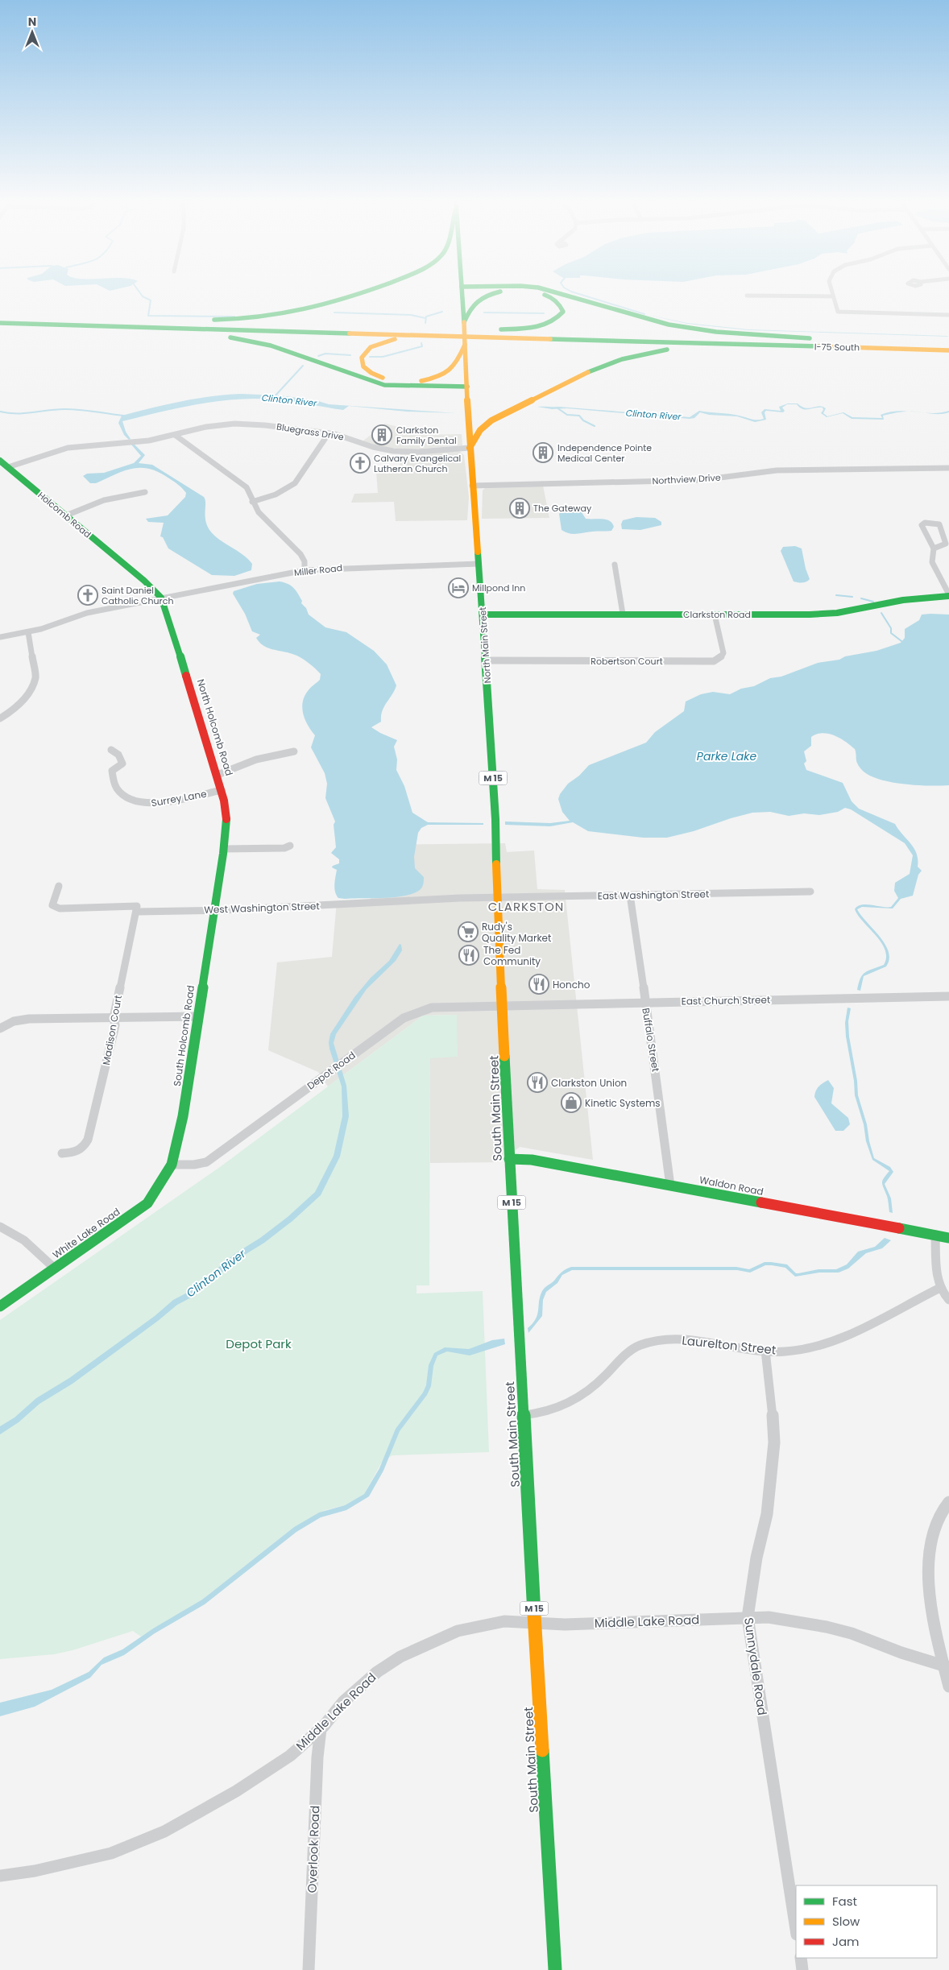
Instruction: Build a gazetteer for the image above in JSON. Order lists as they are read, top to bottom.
{
  "streets": {
    "main road": [
      "I-75 South",
      "Holcomb Road",
      "Clarkston Road",
      "North Main Street",
      "North Holcomb Road",
      "M 15",
      "South Holcomb Road",
      "South Main Street",
      "Waldon Road",
      "White Lake Road"
    ],
    "street": [
      "Bluegrass Drive",
      "Northview Drive",
      "Miller Road",
      "Robertson Court",
      "Surrey Lane",
      "East Washington Street",
      "West Washington Street",
      "East Church Street",
      "Madison Court",
      "Buffalo Street",
      "Depot Road",
      "Laurelton Street",
      "Middle Lake Road",
      "Sunnydale Road",
      "Overlook Road"
    ]
  },
  "crossings": [
    ["Bluegrass Drive", "Holcomb Road"],
    ["Bluegrass Drive", "North Main Street"],
    ["Northview Drive", "North Main Street"],
    ["Holcomb Road", "North Holcomb Road"],
    ["Miller Road", "North Main Street"],
    ["Miller Road", "North Holcomb Road"],
    ["Clarkston Road", "North Main Street"],
    ["Clarkston Road", "Robertson Court"],
    ["North Main Street", "Robertson Court"],
    ["North Main Street", "M 15"],
    ["North Main Street", "East Washington Street"],
    ["North Main Street", "West Washington Street"],
    ["North Main Street", "South Main Street"],
    ["North Holcomb Road", "Surrey Lane"],
    ["North Holcomb Road", "West Washington Street"],
    ["North Holcomb Road", "South Holcomb Road"],
    ["East Washington Street", "West Washington Street"],
    ["East Washington Street", "Buffalo Street"],
    ["East Washington Street", "South Main Street"],
    ["West Washington Street", "Madison Court"],
    ["West Washington Street", "South Holcomb Road"],
    ["West Washington Street", "South Main Street"],
    ["East Church Street", "Buffalo Street"],
    ["East Church Street", "Depot Road"],
    ["East Church Street", "South Main Street"],
    ["South Holcomb Road", "Depot Road"],
    ["South Holcomb Road", "White Lake Road"],
    ["Buffalo Street", "Waldon Road"],
    ["Depot Road", "South Main Street"],
    ["Depot Road", "White Lake Road"],
    ["South Main Street", "Waldon Road"],
    ["South Main Street", "Laurelton Street"],
    ["South Main Street", "Middle Lake Road"],
    ["Laurelton Street", "Sunnydale Road"],
    ["Middle Lake Road", "Sunnydale Road"],
    ["Middle Lake Road", "Overlook Road"]
  ],
  "districts": ["CLARKSTON"],
  "water": ["Clinton River", "Parke Lake"],
  "parks": ["Depot Park"],
  "places": {
    "building": ["Clarkston Family Dental", "Independence Pointe Medical Center", "The Gateway"],
    "church": ["Calvary Evangelical Lutheran Church", "Saint Daniel Catholic Church"],
    "hotel": ["Millpond Inn"],
    "supermarket": ["Rudy's Quality Market"],
    "restaurant": ["The Fed Community", "Honcho", "Clarkston Union"],
    "shop": ["Kinetic Systems"]
  },
  "legend": ["Fast", "Slow", "Jam"],
  "north": "top"
}
